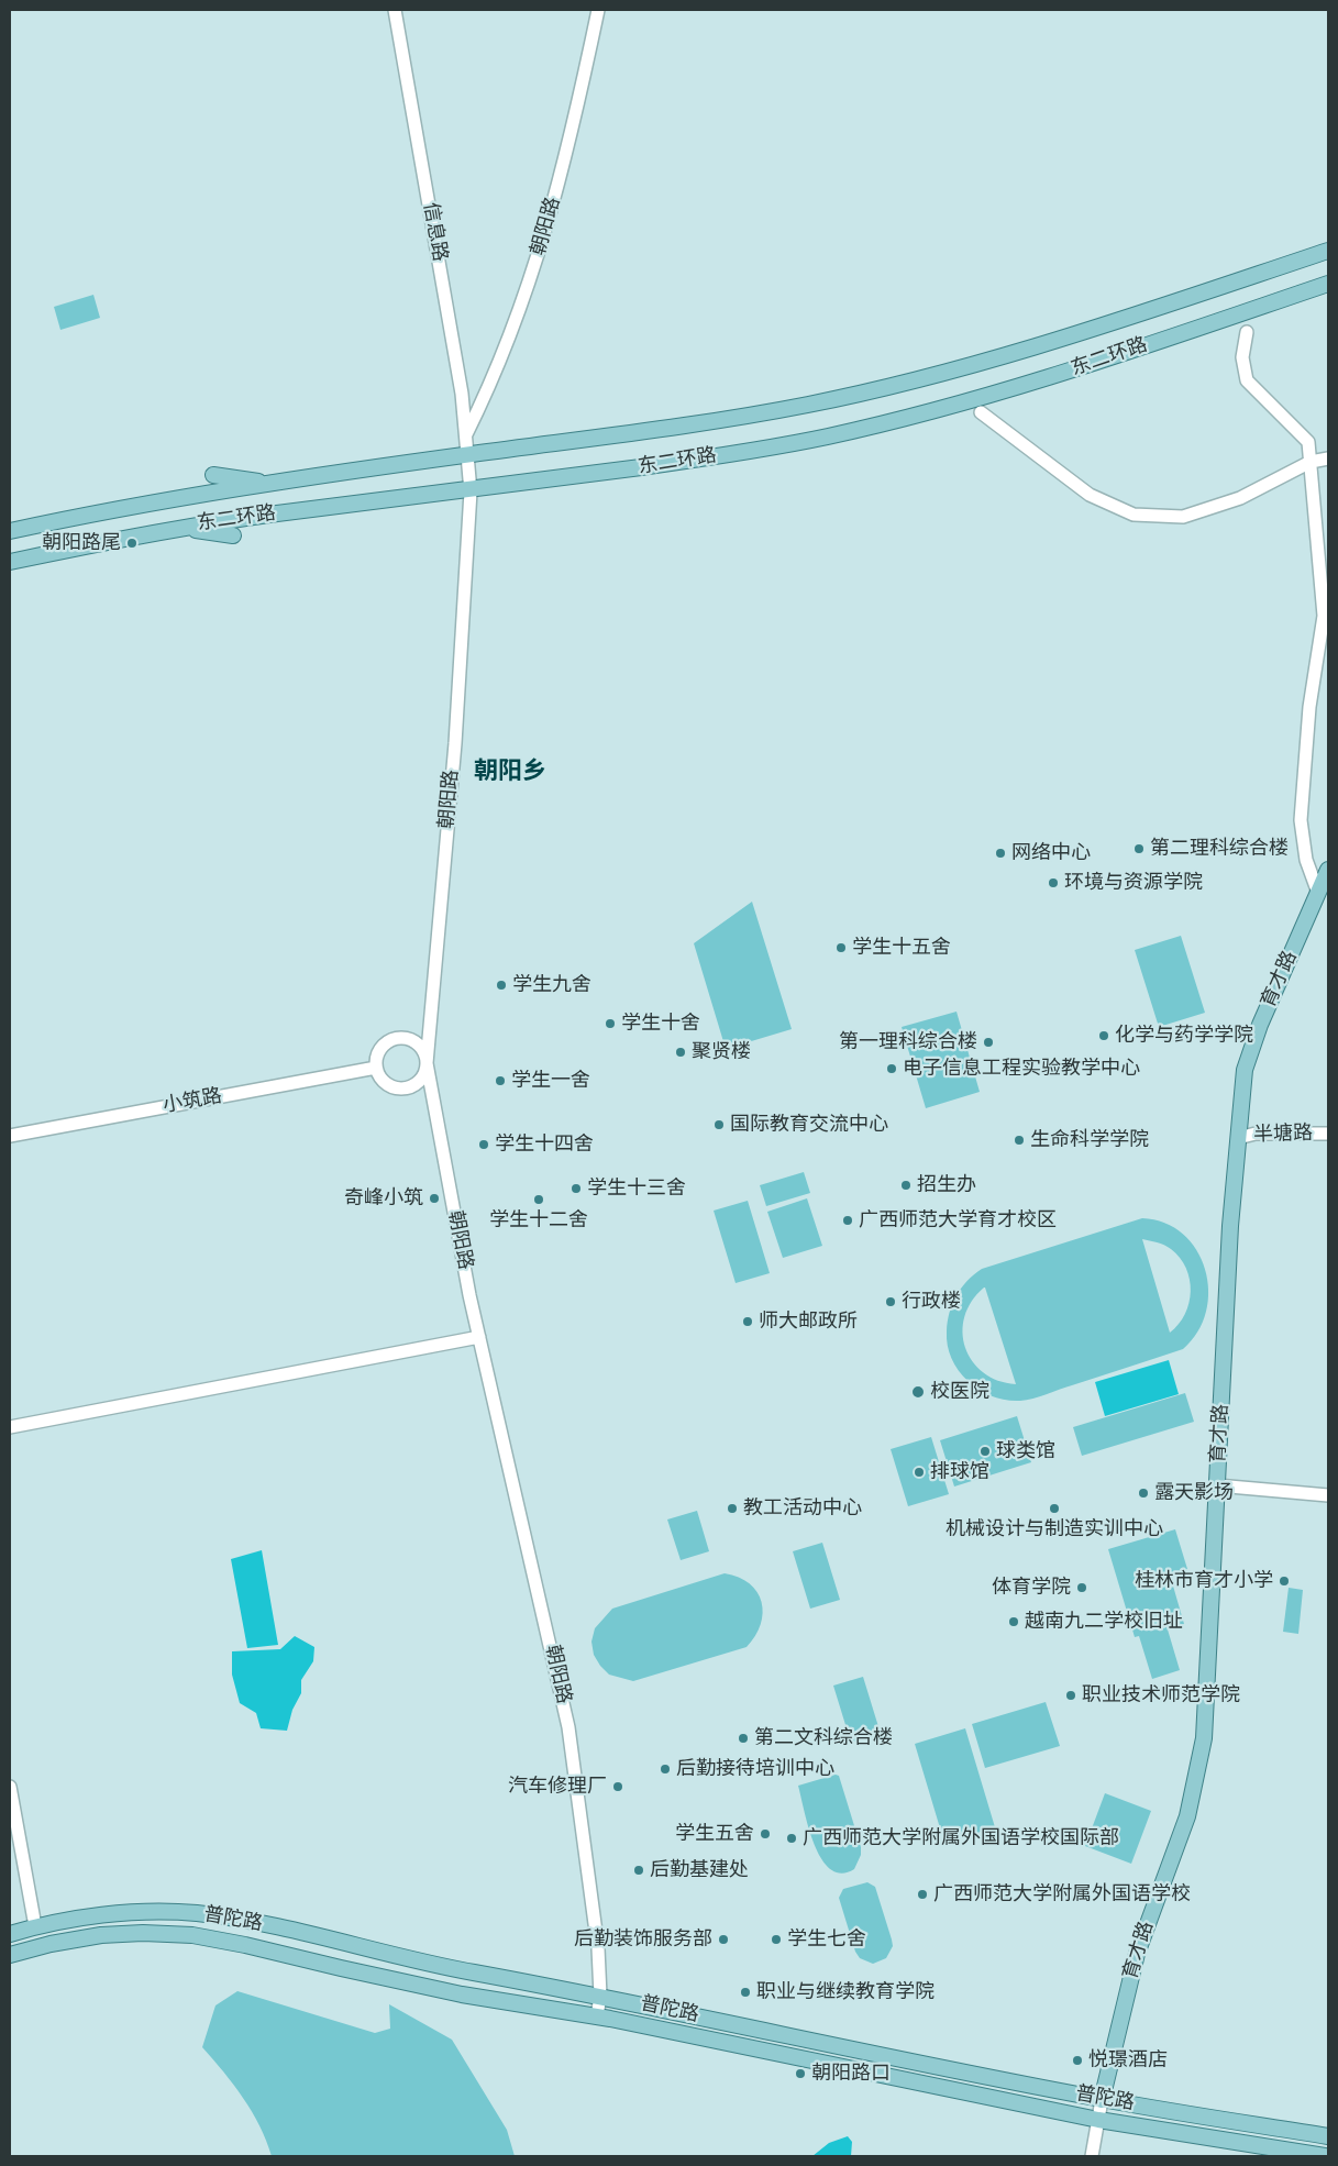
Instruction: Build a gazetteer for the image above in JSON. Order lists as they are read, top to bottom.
{
  "streets": {
    "main road": ["东二环路", "育才路", "普陀路"],
    "street": [
      "朝阳路",
      "信息路",
      "小筑路",
      "半塘路"
    ]
  },
  "crossings": [
    ["朝阳路", "信息路"],
    ["朝阳路", "东二环路"],
    ["朝阳路", "小筑路"],
    ["朝阳路", "普陀路"],
    ["信息路", "东二环路"],
    ["育才路", "半塘路"],
    ["育才路", "普陀路"]
  ],
  "districts": ["朝阳乡"],
  "places": [
    "朝阳路尾",
    "第二理科综合楼",
    "网络中心",
    "环境与资源学院",
    "学生十五舍",
    "学生九舍",
    "学生十舍",
    "化学与药学学院",
    "第一理科综合楼",
    "聚贤楼",
    "电子信息工程实验教学中心",
    "学生一舍",
    "国际教育交流中心",
    "生命科学学院",
    "学生十四舍",
    "招生办",
    "学生十三舍",
    "奇峰小筑",
    "学生十二舍",
    "广西师范大学育才校区",
    "行政楼",
    "师大邮政所",
    "校医院",
    "球类馆",
    "排球馆",
    "露天影场",
    "教工活动中心",
    "机械设计与制造实训中心",
    "桂林市育才小学",
    "体育学院",
    "越南九二学校旧址",
    "职业技术师范学院",
    "第二文科综合楼",
    "后勤接待培训中心",
    "汽车修理厂",
    "学生五舍",
    "广西师范大学附属外国语学校国际部",
    "后勤基建处",
    "广西师范大学附属外国语学校",
    "后勤装饰服务部",
    "学生七舍",
    "职业与继续教育学院",
    "悦璟酒店",
    "朝阳路口"
  ]
}
